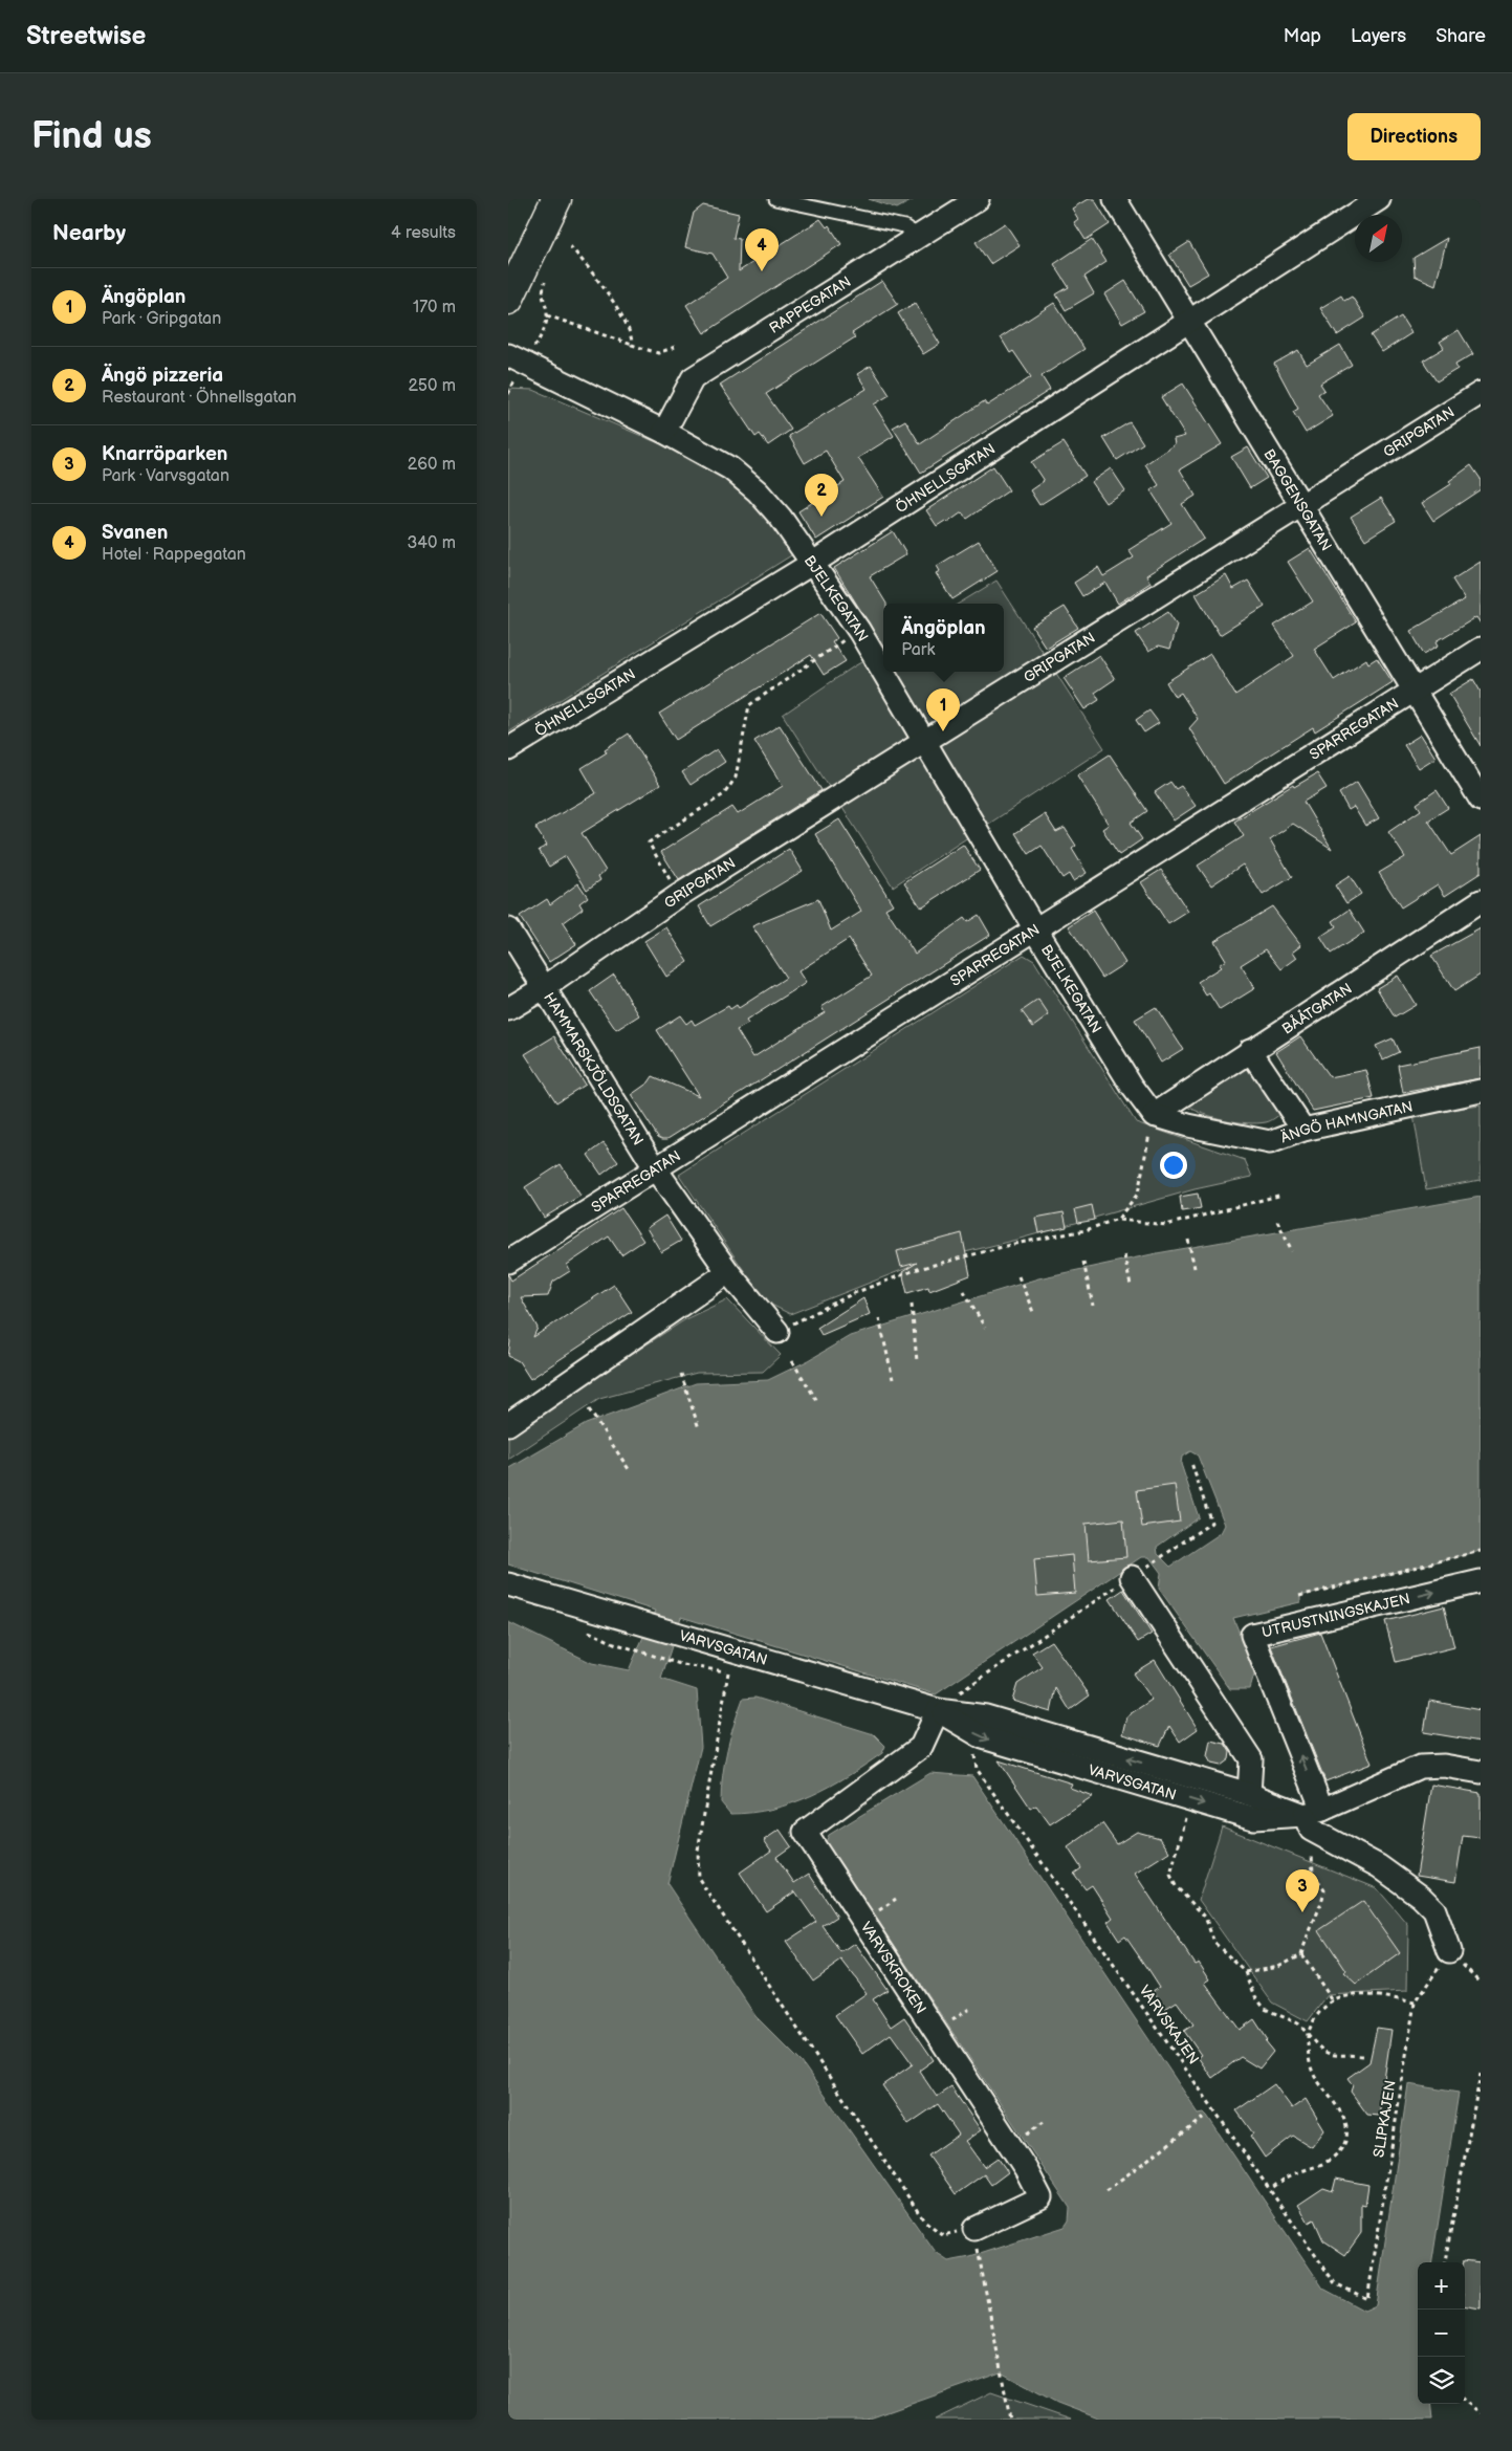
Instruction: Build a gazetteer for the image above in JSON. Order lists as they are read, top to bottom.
{
  "streets": {
    "street": [
      "RAPPEGATAN",
      "GRIPGATAN",
      "ÖHNELLSGATAN",
      "BAGGENSGATAN",
      "BJELKEGATAN",
      "SPARREGATAN",
      "BÅÅTGATAN",
      "HAMMARSKJÖLDSGATAN",
      "ÄNGÖ HAMNGATAN",
      "UTRUSTNINGSKAJEN",
      "VARVSGATAN",
      "VARVSKROKEN"
    ],
    "path": ["VARVSKAJEN", "SLIPKAJEN"]
  },
  "crossings": [
    ["RAPPEGATAN", "BJELKEGATAN"],
    ["GRIPGATAN", "BAGGENSGATAN"],
    ["GRIPGATAN", "BJELKEGATAN"],
    ["GRIPGATAN", "HAMMARSKJÖLDSGATAN"],
    ["ÖHNELLSGATAN", "BAGGENSGATAN"],
    ["ÖHNELLSGATAN", "BJELKEGATAN"],
    ["BAGGENSGATAN", "SPARREGATAN"],
    ["BJELKEGATAN", "SPARREGATAN"],
    ["BJELKEGATAN", "BÅÅTGATAN"],
    ["BJELKEGATAN", "ÄNGÖ HAMNGATAN"],
    ["SPARREGATAN", "HAMMARSKJÖLDSGATAN"],
    ["BÅÅTGATAN", "ÄNGÖ HAMNGATAN"],
    ["UTRUSTNINGSKAJEN", "VARVSGATAN"],
    ["VARVSGATAN", "VARVSKROKEN"],
    ["VARVSKAJEN", "SLIPKAJEN"]
  ],
  "north": "top right",
  "page": {
    "header": "Streetwise",
    "nav": ["Map", "Layers", "Share"],
    "buttons": "Directions",
    "title": "Find us",
    "heading": ["Nearby", "4 results"],
    "pins": [
      "4",
      "2",
      "1",
      "3"
    ],
    "list": [
      {
        "mark": "1",
        "name": "Ängöplan",
        "note": "Park · Gripgatan",
        "value": "170 m"
      },
      {
        "mark": "2",
        "name": "Ängö pizzeria",
        "note": "Restaurant · Öhnellsgatan",
        "value": "250 m"
      },
      {
        "mark": "3",
        "name": "Knarröparken",
        "note": "Park · Varvsgatan",
        "value": "260 m"
      },
      {
        "mark": "4",
        "name": "Svanen",
        "note": "Hotel · Rappegatan",
        "value": "340 m"
      }
    ],
    "popup": ["Ängöplan", "Park"],
    "map_buttons": ["+", "−"]
  }
}
